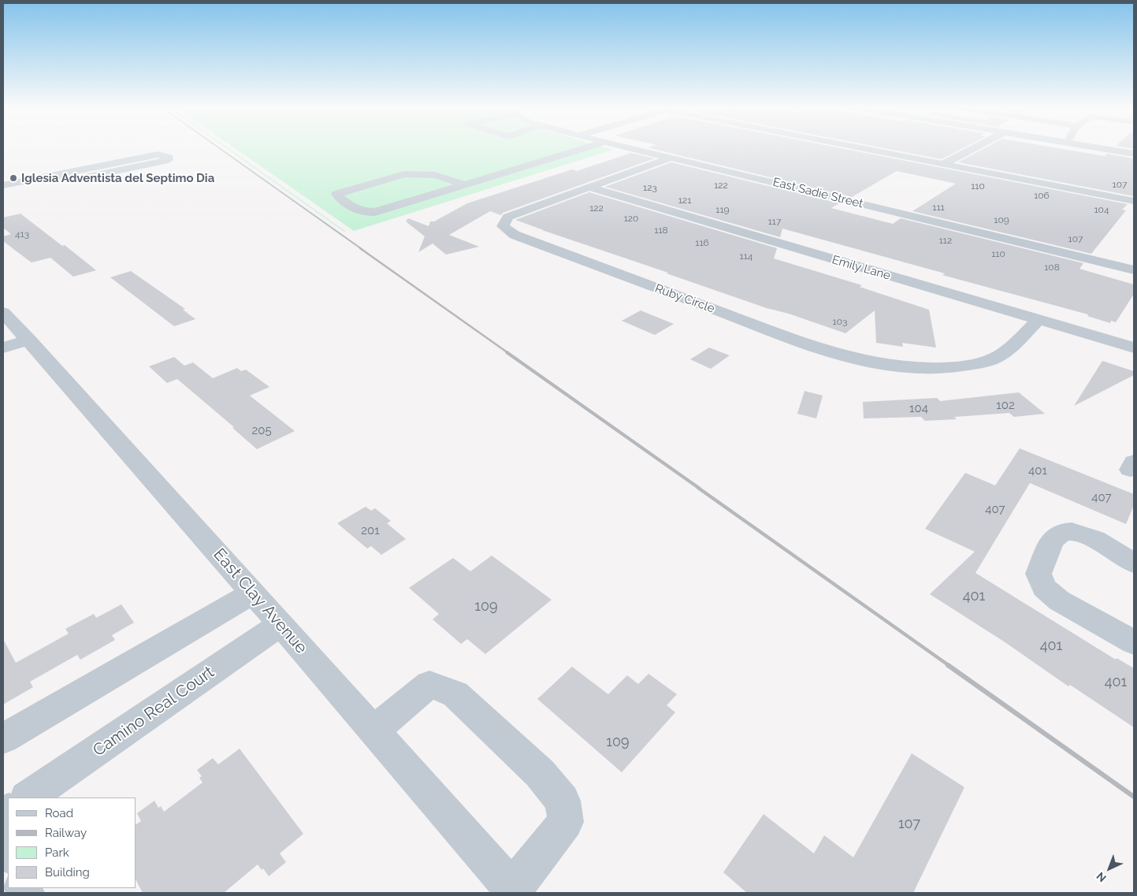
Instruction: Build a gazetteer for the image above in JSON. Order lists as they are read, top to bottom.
{
  "streets": {
    "street": [
      "East Sadie Street",
      "Emily Lane",
      "Ruby Circle",
      "East Clay Avenue",
      "Camino Real Court"
    ]
  },
  "crossings": [
    ["East Sadie Street", "Ruby Circle"],
    ["Emily Lane", "Ruby Circle"],
    ["East Clay Avenue", "Camino Real Court"]
  ],
  "places": ["Iglesia Adventista del Septimo Dia"],
  "house_numbers": [
    "107",
    "122",
    "110",
    "123",
    "106",
    "121",
    "111",
    "122",
    "119",
    "104",
    "120",
    "109",
    "117",
    "118",
    "413",
    "107",
    "112",
    "116",
    "110",
    "114",
    "108",
    "103",
    "102",
    "104",
    "205",
    "401",
    "407",
    "407",
    "201",
    "401",
    "109",
    "401",
    "401",
    "109",
    "107"
  ],
  "legend": [
    "Road",
    "Railway",
    "Park",
    "Building"
  ],
  "north": "bottom left"
}
